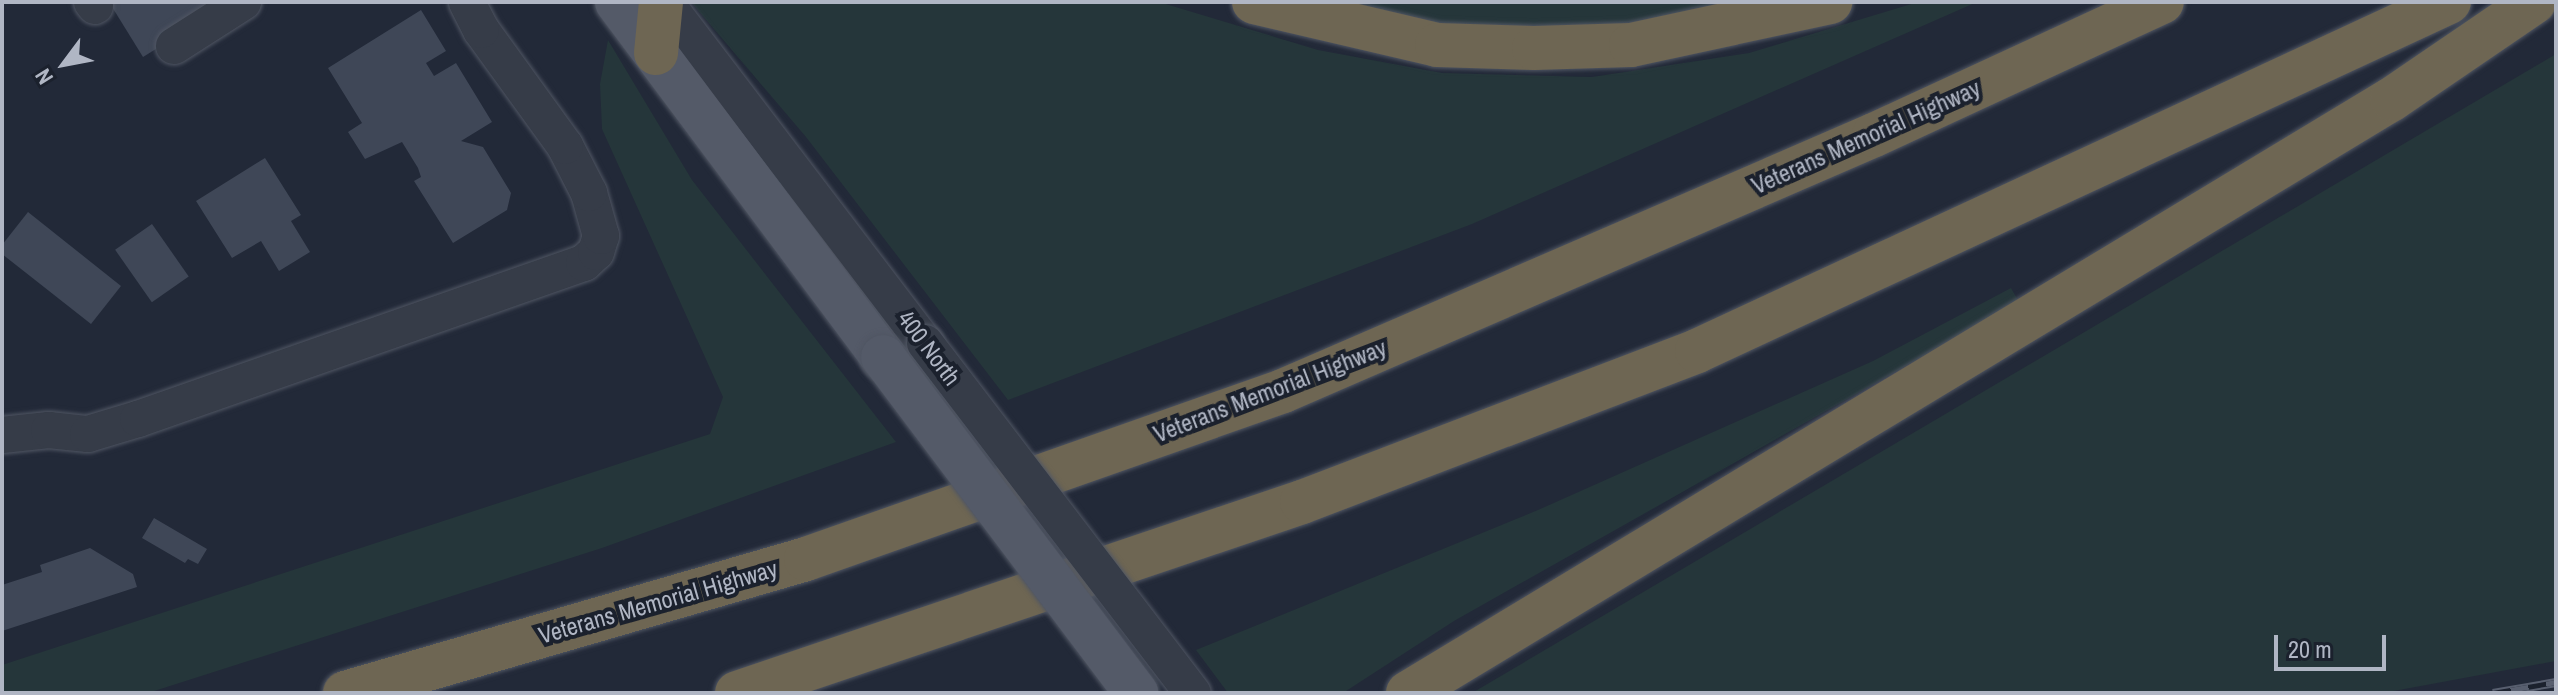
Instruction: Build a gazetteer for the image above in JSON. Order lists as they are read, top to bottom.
{
  "streets": {
    "highway": ["Veterans Memorial Highway"],
    "main road": ["400 North"]
  },
  "scale_bar": "20 m",
  "north": "bottom left"
}
